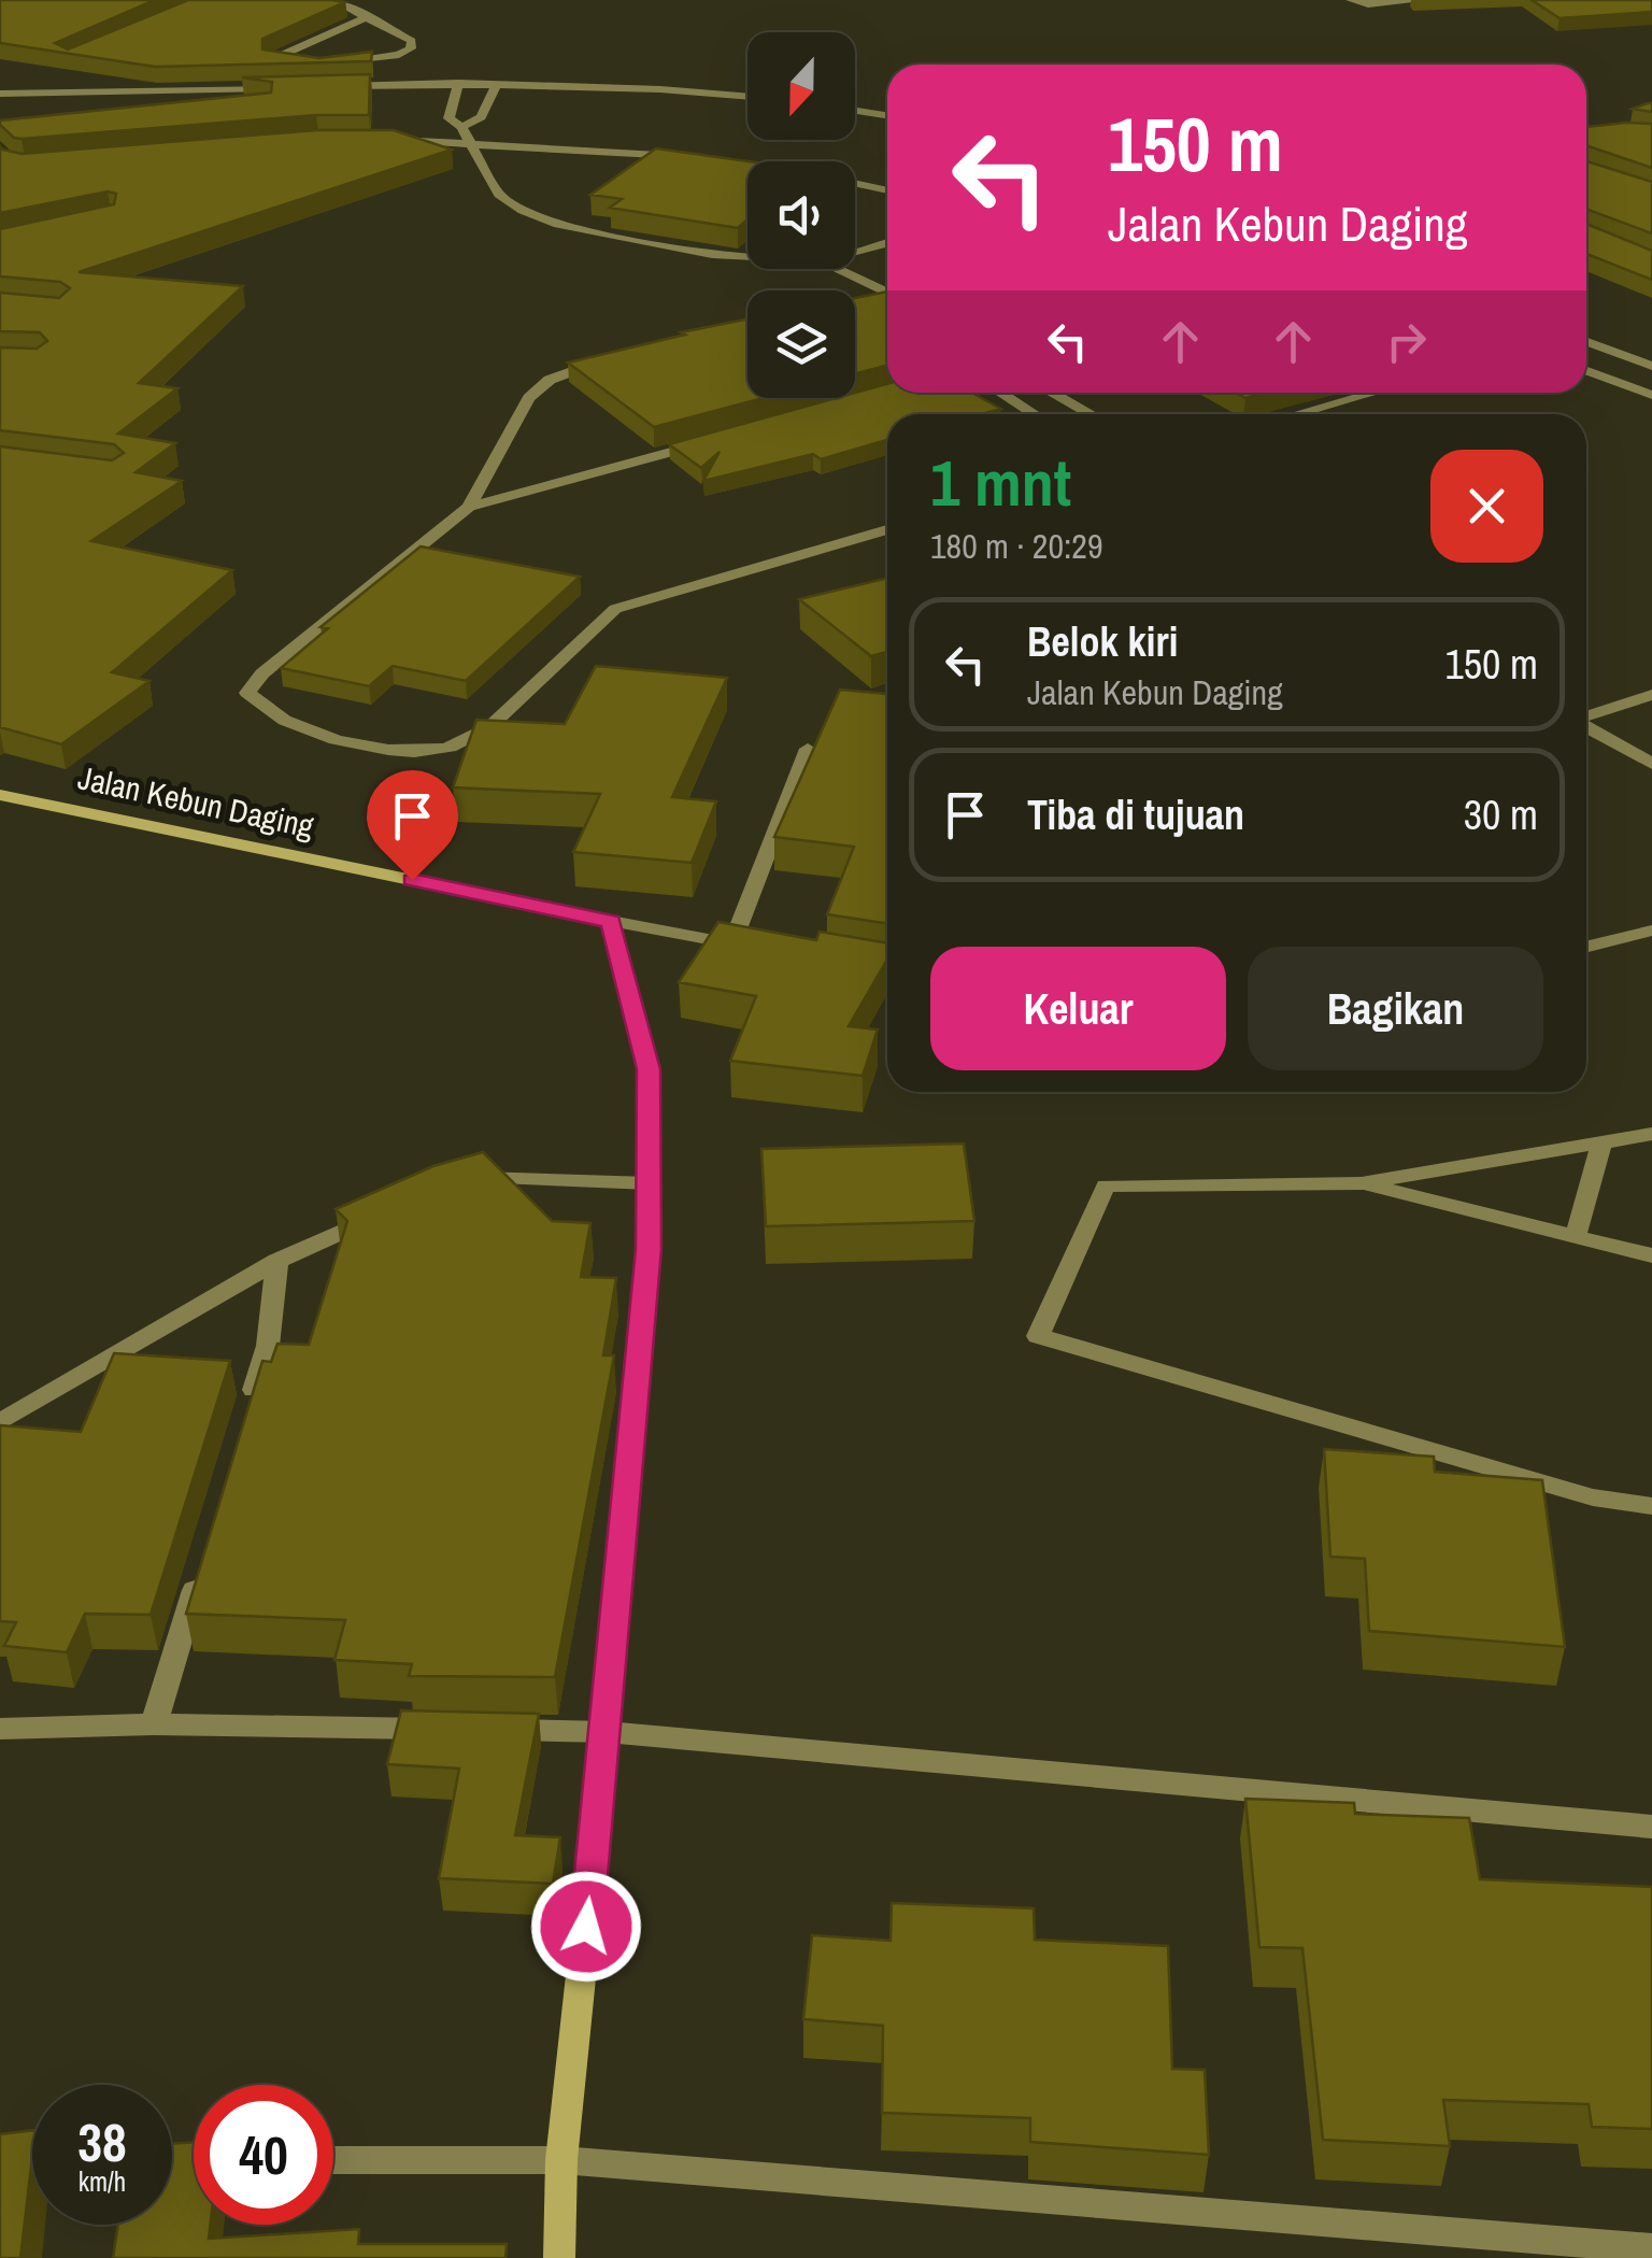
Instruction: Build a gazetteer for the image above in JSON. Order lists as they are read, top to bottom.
{
  "streets": {
    "street": ["Jalan Kebun Daging"]
  },
  "north": "bottom",
  "page": {
    "turn": ["150 m", "Jalan Kebun Daging"],
    "heading": ["1 mnt", "180 m · 20:29"],
    "list": [
      {
        "name": "Belok kiri",
        "note": "Jalan Kebun Daging",
        "value": "150 m"
      },
      {
        "name": "Tiba di tujuan",
        "value": "30 m"
      }
    ],
    "buttons": ["Keluar", "Bagikan"],
    "speed": "38 km/h",
    "limit": "40"
  }
}
